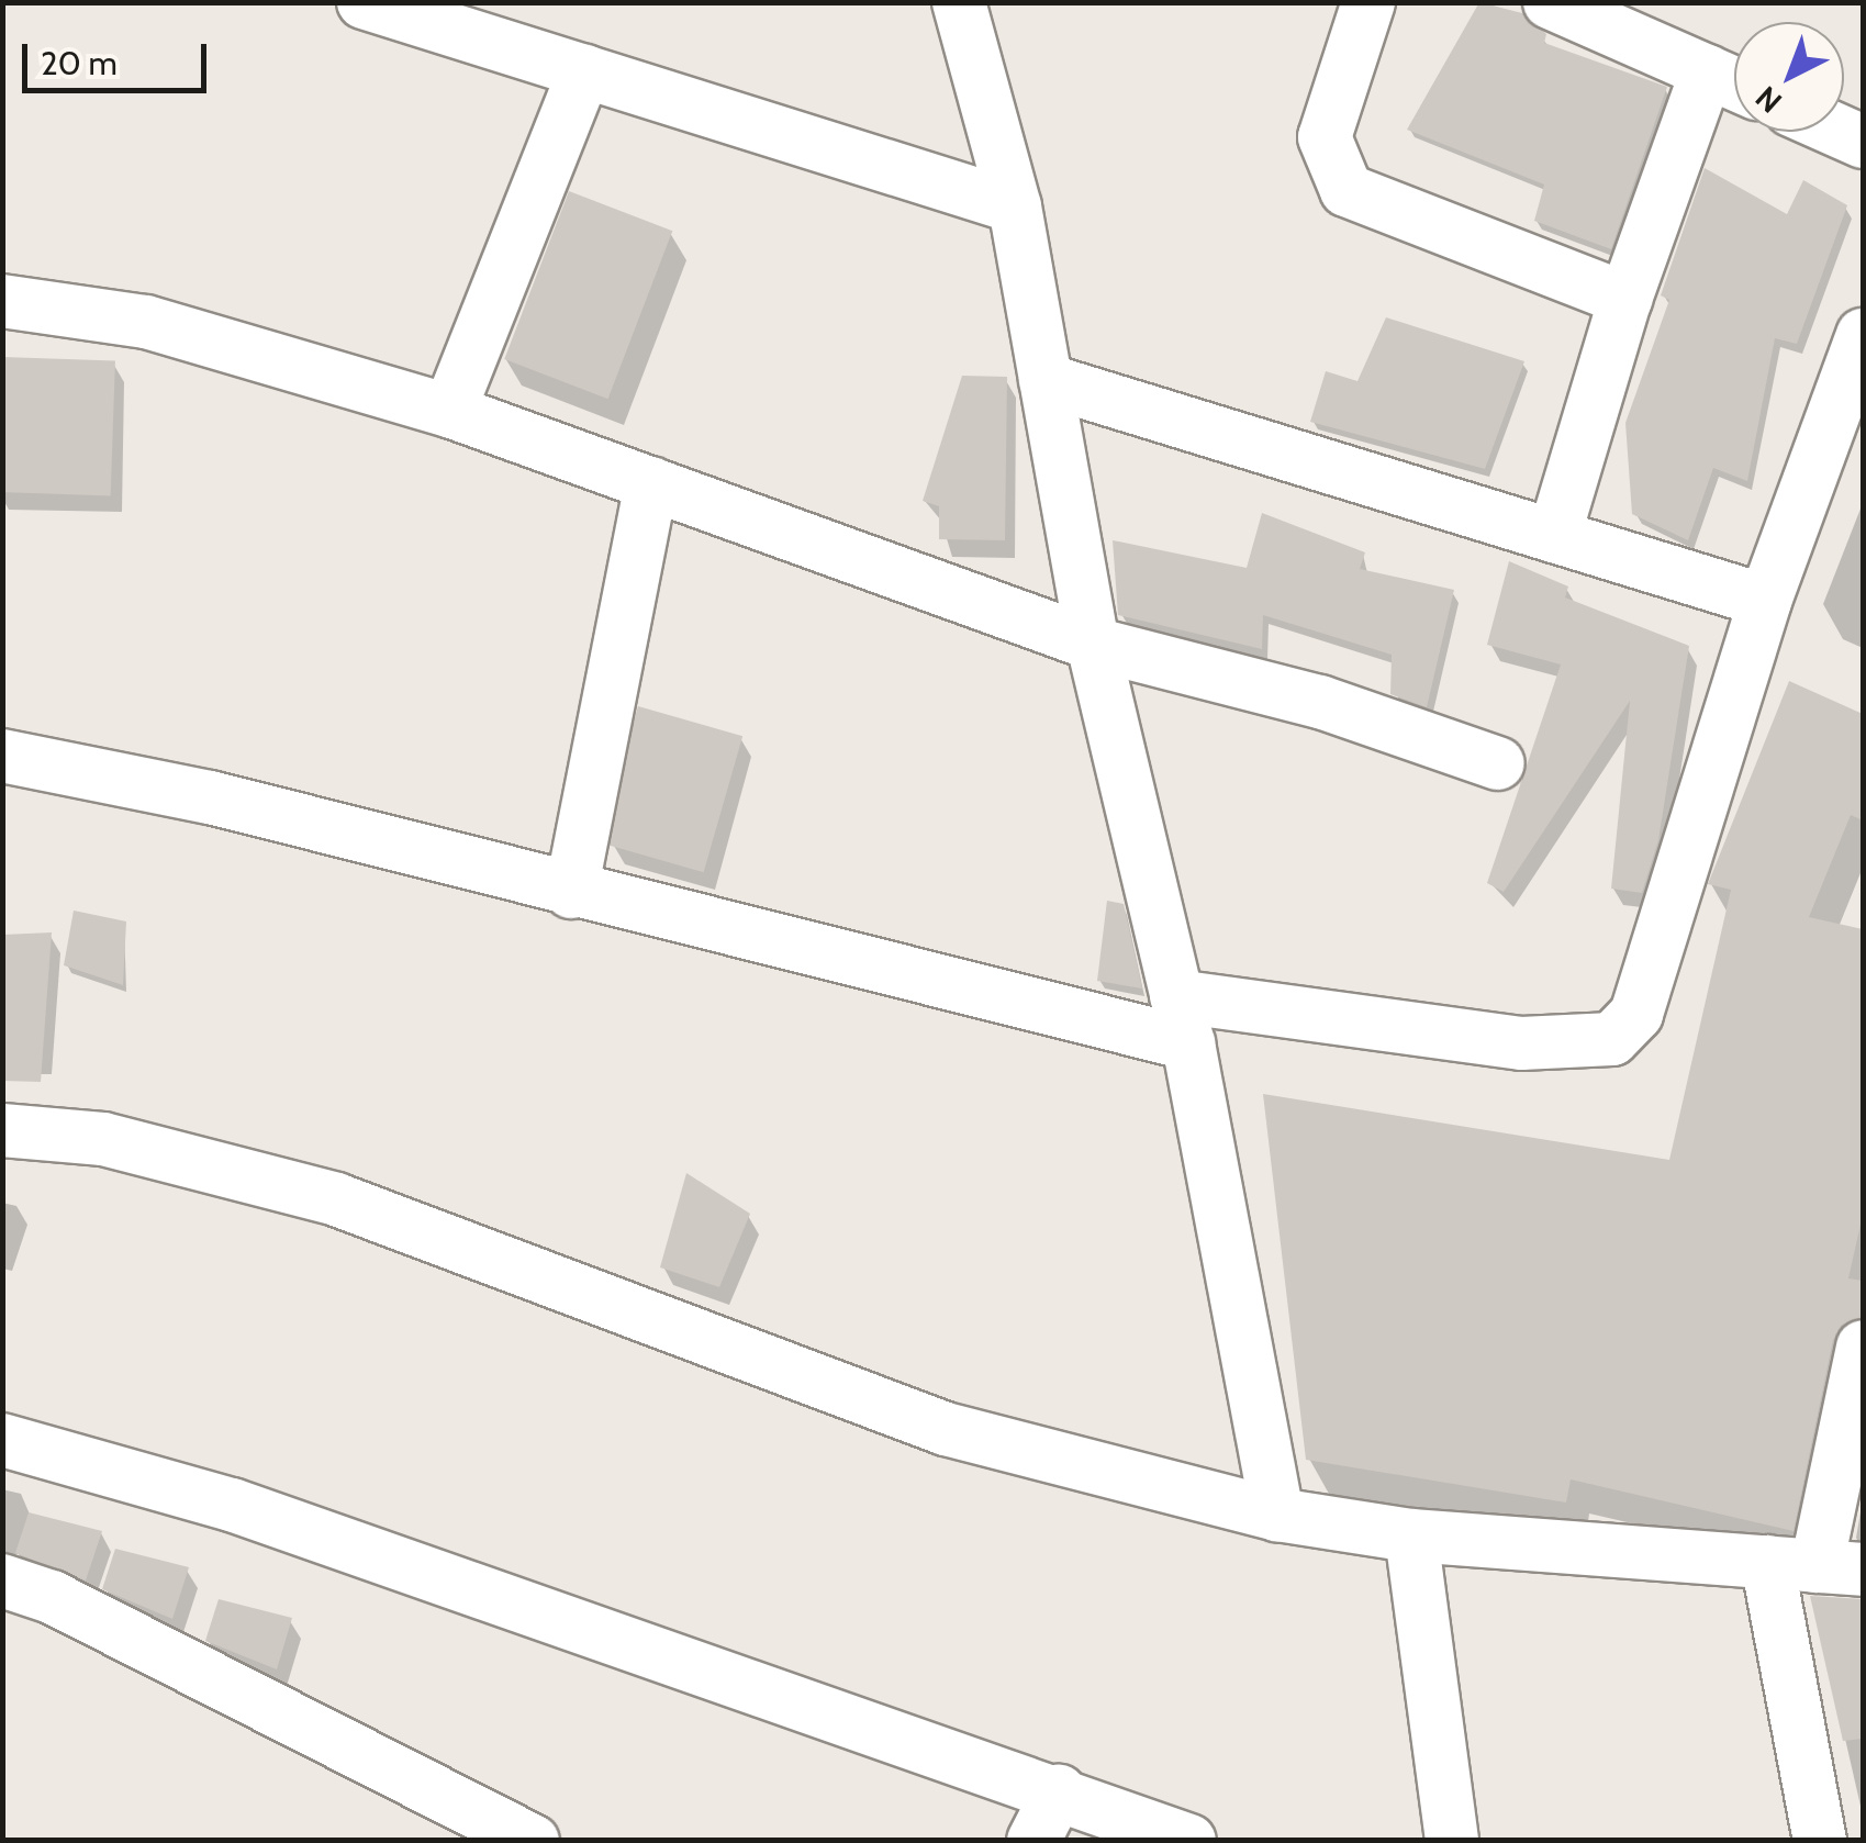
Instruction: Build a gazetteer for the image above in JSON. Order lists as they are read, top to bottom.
{
  "scale_bar": "20 m",
  "north": "bottom left"
}
